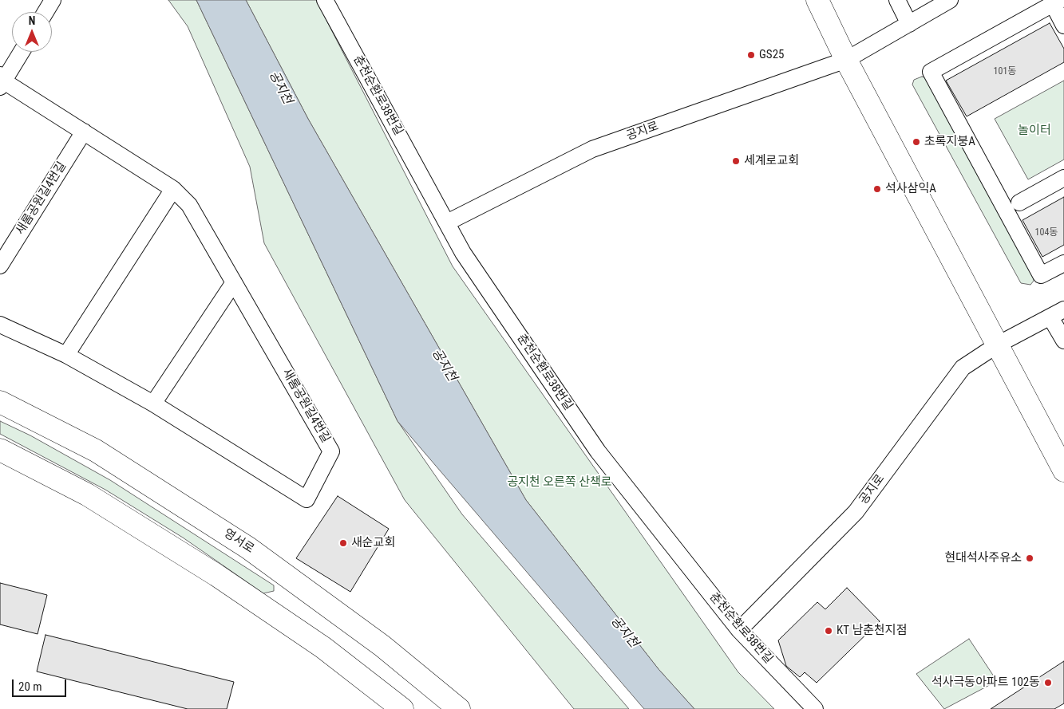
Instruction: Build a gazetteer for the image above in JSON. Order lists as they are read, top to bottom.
{
  "streets": {
    "street": [
      "춘천순환로38번길",
      "공지로",
      "새롬공원길4번길",
      "영서로"
    ]
  },
  "crossings": [
    ["춘천순환로38번길", "공지로"]
  ],
  "water": ["공지천"],
  "parks": ["놀이터", "공지천 오른쪽 산책로"],
  "places": [
    "GS25",
    "초록지붕A",
    "세계로교회",
    "석사삼익A",
    "새순교회",
    "현대석사주유소",
    "KT 남춘천지점",
    "석사극동아파트 102동"
  ],
  "house_numbers": ["101동", "104동"],
  "scale_bar": "20 m",
  "north": "top"
}
